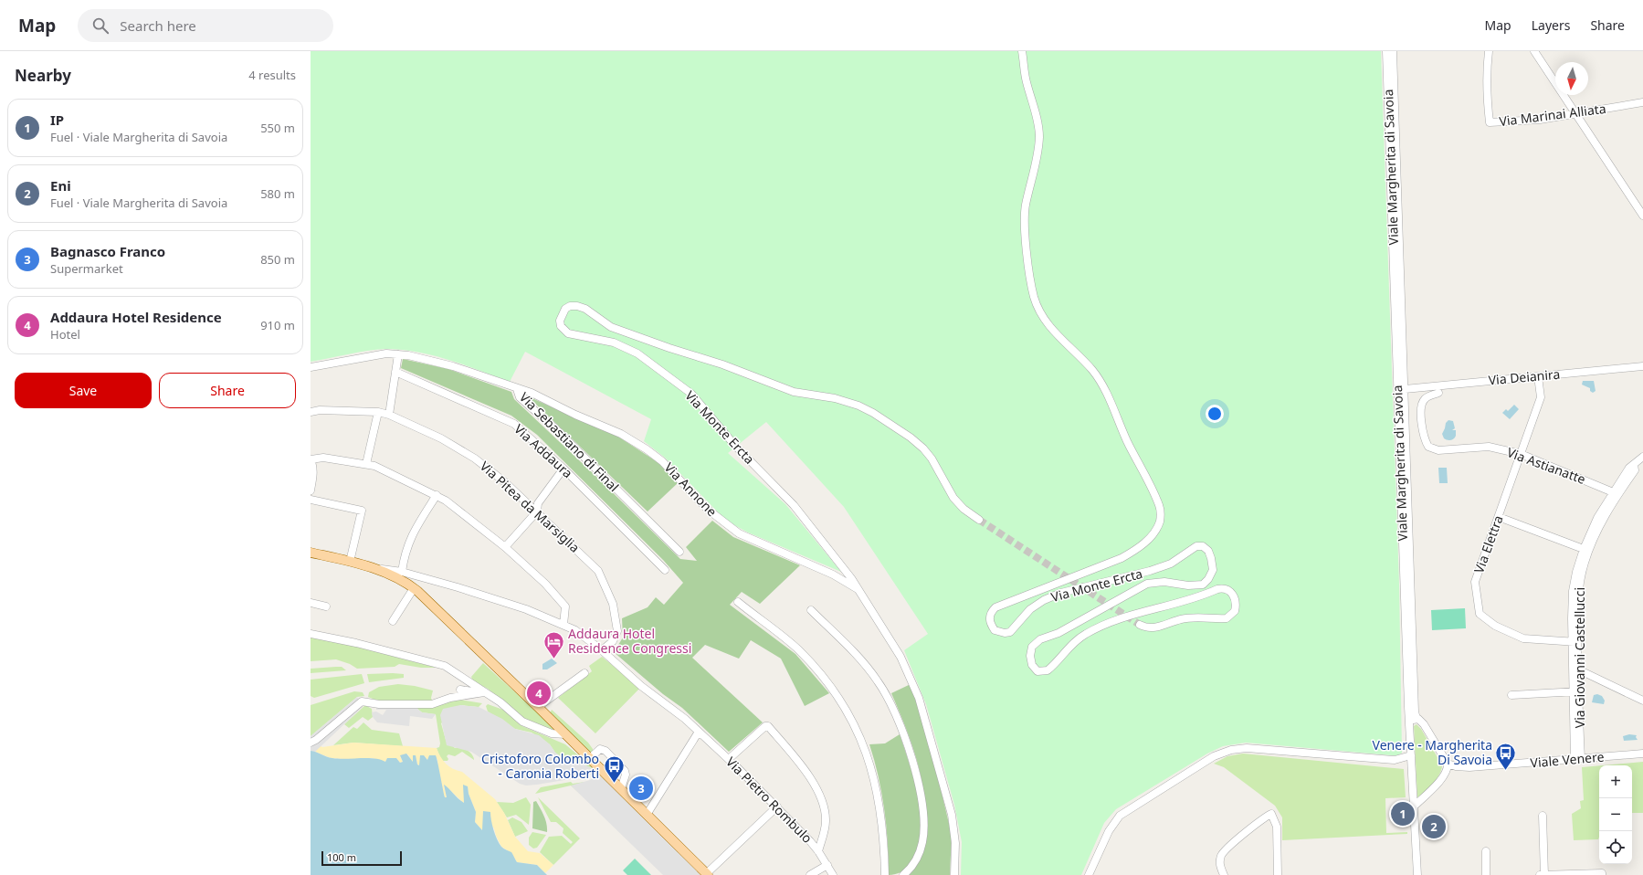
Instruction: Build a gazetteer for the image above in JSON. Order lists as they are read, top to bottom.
{
  "streets": {
    "street": [
      "Via Marinai Alliata",
      "Viale Margherita di Savoia",
      "Via Deianira",
      "Via Monte Ercta",
      "Via Sebastiano di Final",
      "Via Addaura",
      "Via Astianatte",
      "Via Annone",
      "Via Pitea da Marsiglia",
      "Via Elettra",
      "Via Giovanni Castellucci",
      "Viale Venere",
      "Via Pietro Rombulo"
    ]
  },
  "crossings": [
    ["Viale Margherita di Savoia", "Via Deianira"],
    ["Via Deianira", "Via Elettra"],
    ["Via Monte Ercta", "Via Annone"],
    ["Via Sebastiano di Final", "Via Annone"],
    ["Via Astianatte", "Via Elettra"],
    ["Via Astianatte", "Via Giovanni Castellucci"],
    ["Via Pitea da Marsiglia", "Via Pietro Rombulo"],
    ["Via Elettra", "Via Giovanni Castellucci"],
    ["Via Giovanni Castellucci", "Viale Venere"]
  ],
  "places": {
    "hotel": ["Addaura Hotel Residence Congressi"],
    "bus stop": ["Venere - Margherita Di Savoia", "Cristoforo Colombo - Caronia Roberti"]
  },
  "scale_bar": "100 m",
  "north": "bottom",
  "page": {
    "header": "Map",
    "search": "Search here",
    "nav": ["Map", "Layers", "Share"],
    "heading": ["Nearby", "4 results"],
    "list": [
      {
        "mark": "1",
        "name": "IP",
        "note": "Fuel · Viale Margherita di Savoia",
        "value": "550 m"
      },
      {
        "mark": "2",
        "name": "Eni",
        "note": "Fuel · Viale Margherita di Savoia",
        "value": "580 m"
      },
      {
        "mark": "3",
        "name": "Bagnasco Franco",
        "note": "Supermarket",
        "value": "850 m"
      },
      {
        "mark": "4",
        "name": "Addaura Hotel Residence",
        "note": "Hotel",
        "value": "910 m"
      }
    ],
    "buttons": ["Save", "Share"],
    "pins": [
      "4",
      "3",
      "1",
      "2"
    ],
    "map_buttons": ["+", "−"],
    "scale": "100 m"
  }
}
